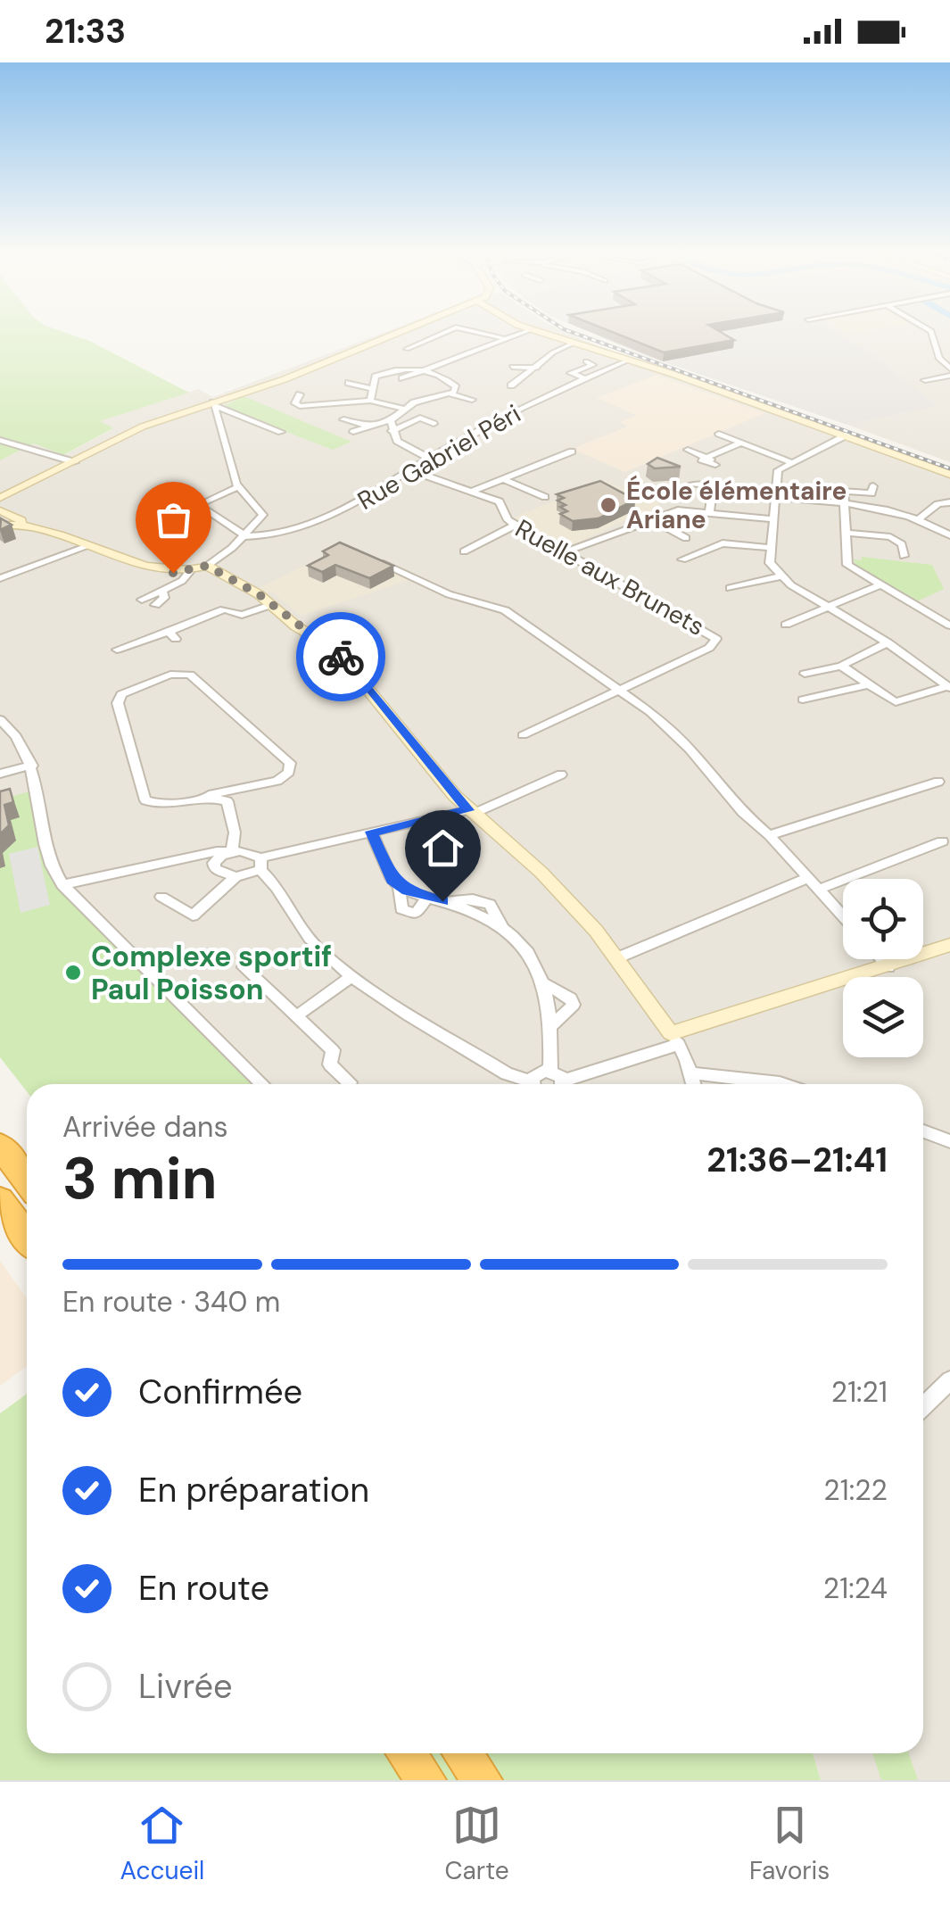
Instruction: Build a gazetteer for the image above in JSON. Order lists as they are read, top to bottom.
{
  "streets": {
    "street": ["Rue Gabriel Péri", "Ruelle aux Brunets"]
  },
  "crossings": [
    ["Rue Gabriel Péri", "Ruelle aux Brunets"]
  ],
  "places": ["École élémentaire Ariane", "Complexe sportif Paul Poisson"],
  "page": {
    "status": "21:33",
    "heading": ["3 min", "Arrivée dans", "21:36–21:41"],
    "bar": "En route · 340 m",
    "list": [
      ["Confirmée", "21:21"],
      ["En préparation", "21:22"],
      ["En route", "21:24"],
      "Livrée"
    ],
    "tabs": ["Accueil", "Carte", "Favoris"]
  }
}
